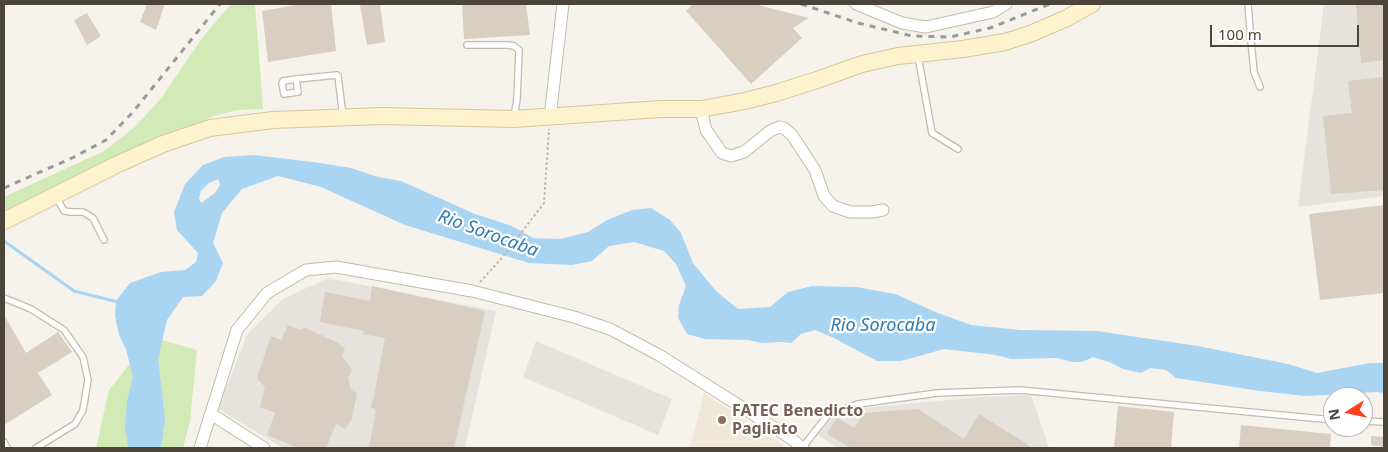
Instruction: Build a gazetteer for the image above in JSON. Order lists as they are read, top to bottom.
{
  "water": ["Rio Sorocaba"],
  "places": ["FATEC Benedicto Pagliato"],
  "scale_bar": "100 m",
  "north": "left"
}
